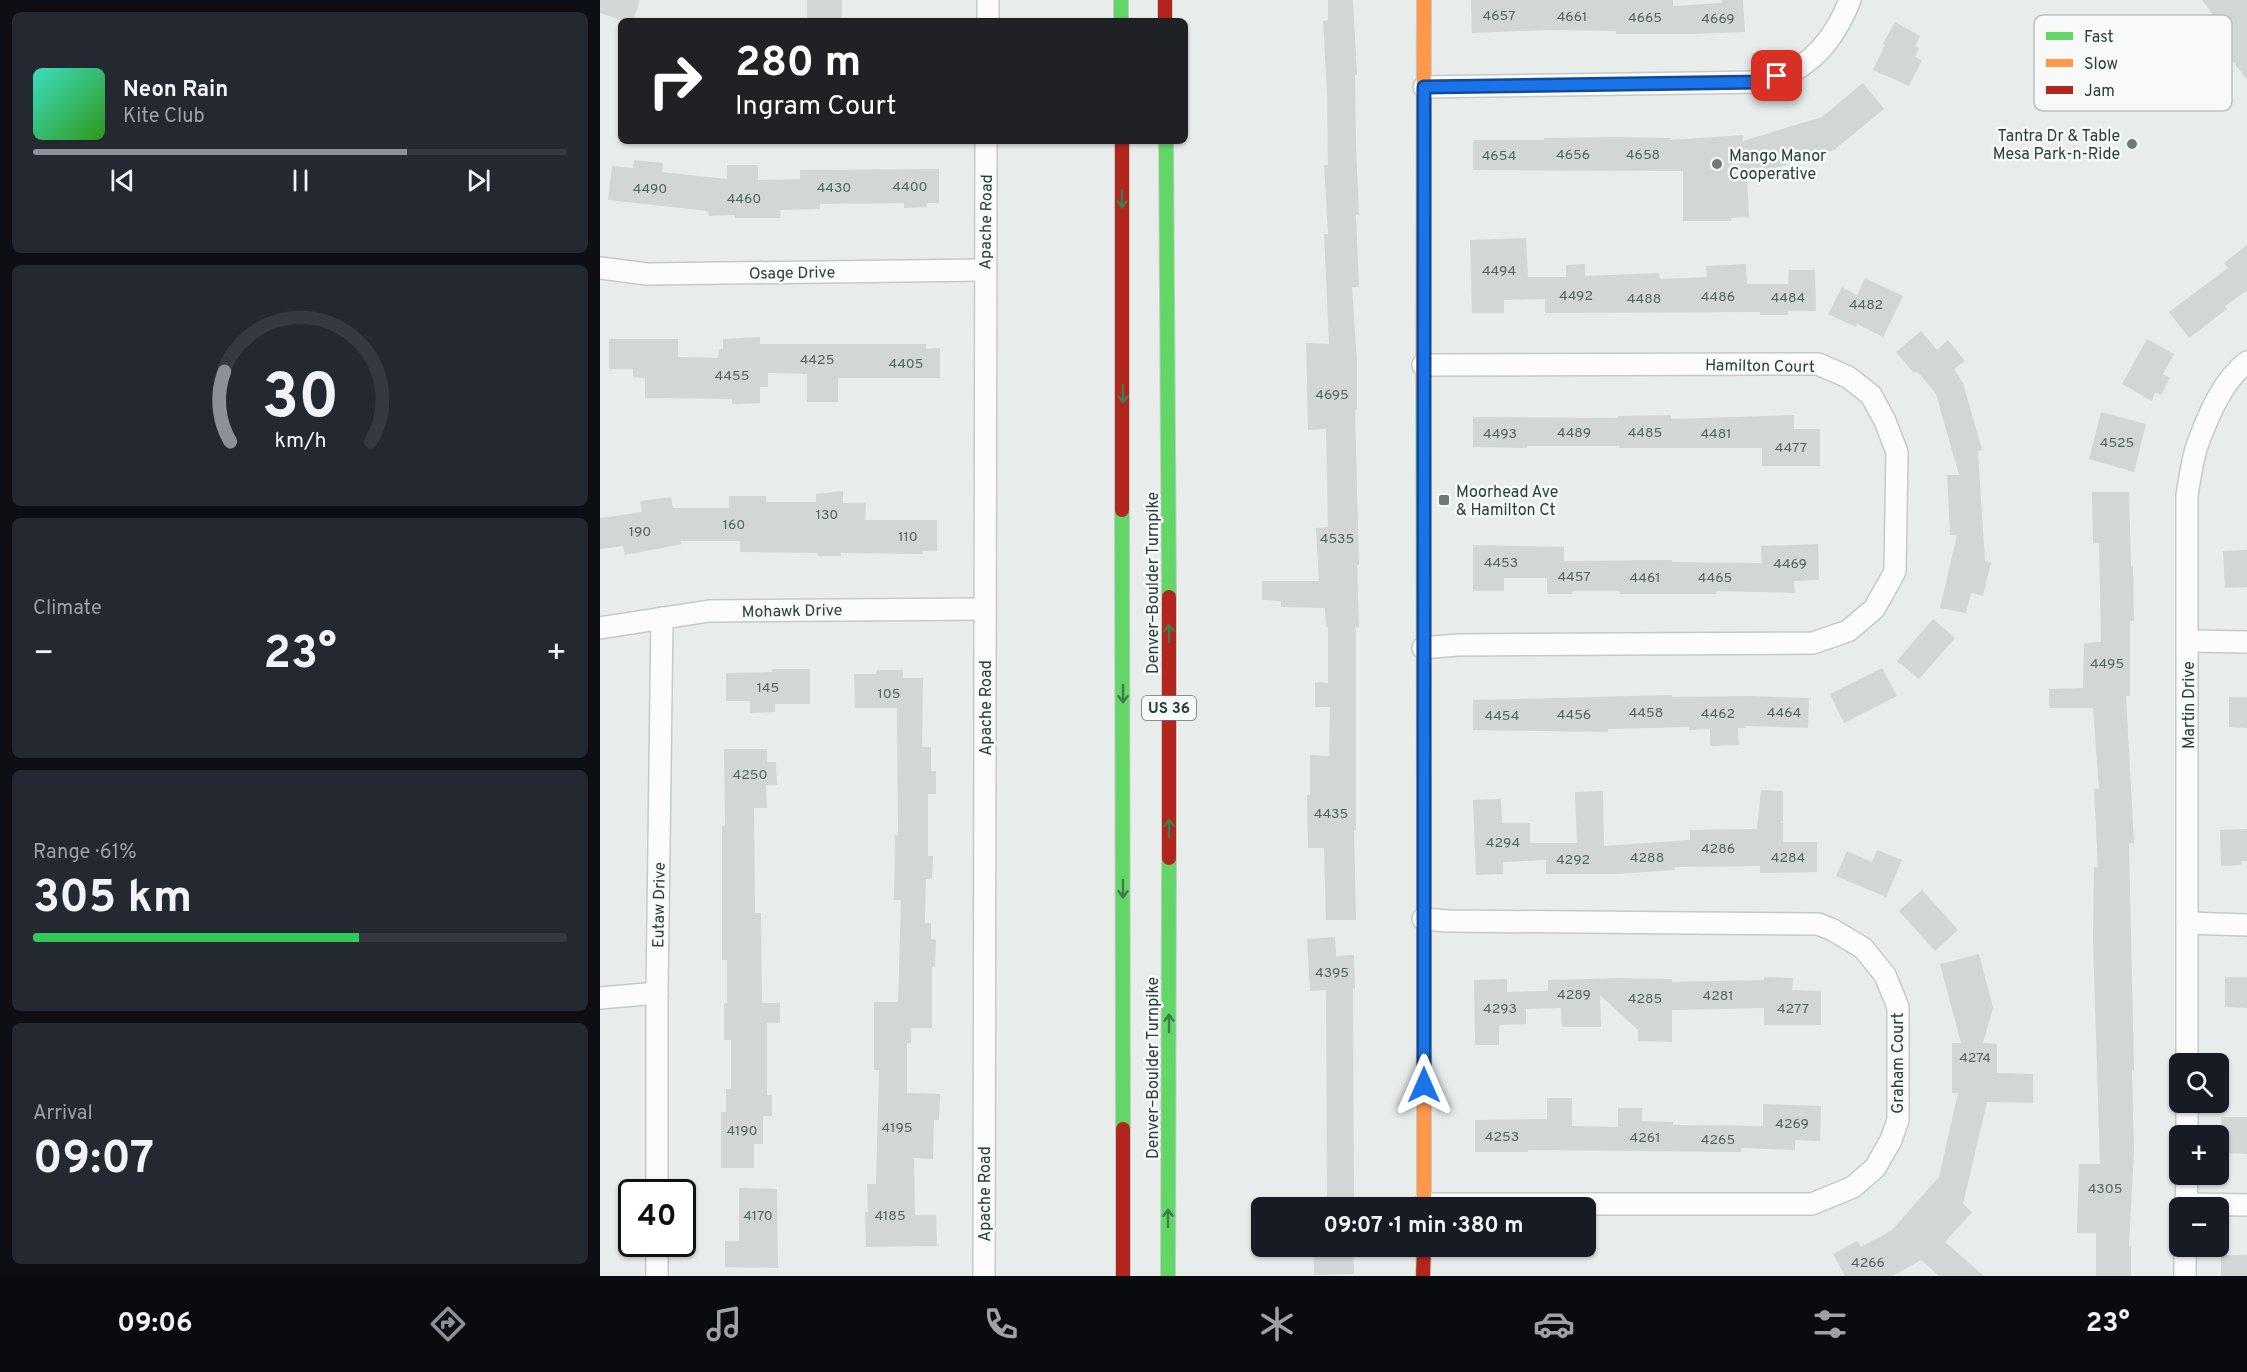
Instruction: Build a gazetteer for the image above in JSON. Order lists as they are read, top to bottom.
{
  "streets": {
    "main road": ["Denver–Boulder Turnpike", "US 36"],
    "street": [
      "Apache Road",
      "Osage Drive",
      "Hamilton Court",
      "Mohawk Drive",
      "Martin Drive",
      "Eutaw Drive",
      "Graham Court"
    ]
  },
  "crossings": [
    ["Apache Road", "Osage Drive"],
    ["Apache Road", "Mohawk Drive"],
    ["Mohawk Drive", "Eutaw Drive"]
  ],
  "places": {
    "other": ["Tantra Dr & Table Mesa Park-n-Ride", "Mango Manor Cooperative"],
    "transit": ["Moorhead Ave & Hamilton Ct"]
  },
  "house_numbers": [
    "4657",
    "4661",
    "4665",
    "4669",
    "4656",
    "4658",
    "4654",
    "4400",
    "4430",
    "4490",
    "4460",
    "4494",
    "4492",
    "4486",
    "4484",
    "4488",
    "4482",
    "4425",
    "4405",
    "4455",
    "4695",
    "4489",
    "4485",
    "4493",
    "4481",
    "4525",
    "4477",
    "130",
    "160",
    "190",
    "110",
    "4535",
    "4453",
    "4469",
    "4457",
    "4461",
    "4465",
    "4495",
    "145",
    "105",
    "4458",
    "4464",
    "4462",
    "4456",
    "4454",
    "4250",
    "4435",
    "4294",
    "4286",
    "4288",
    "4284",
    "4292",
    "4395",
    "4289",
    "4281",
    "4285",
    "4293",
    "4277",
    "4274",
    "4269",
    "4195",
    "4190",
    "4253",
    "4261",
    "4265",
    "4305",
    "4170",
    "4185",
    "4266"
  ],
  "legend": ["Fast", "Slow", "Jam"],
  "page": {
    "turn": ["280 m", "Ingram Court"],
    "song": ["Neon Rain", "Kite Club"],
    "tile": [
      "Climate",
      ["Range · 61%", "305 km"],
      ["Arrival", "09:07"]
    ],
    "heat": ["−", "23°", "+"],
    "map_buttons": ["+", "−"],
    "limit": "40",
    "trip": "09:07 · 1 min · 380 m",
    "tabs": ["09:06", "23°"],
    "gauge": ["30", "km/h"]
  }
}
